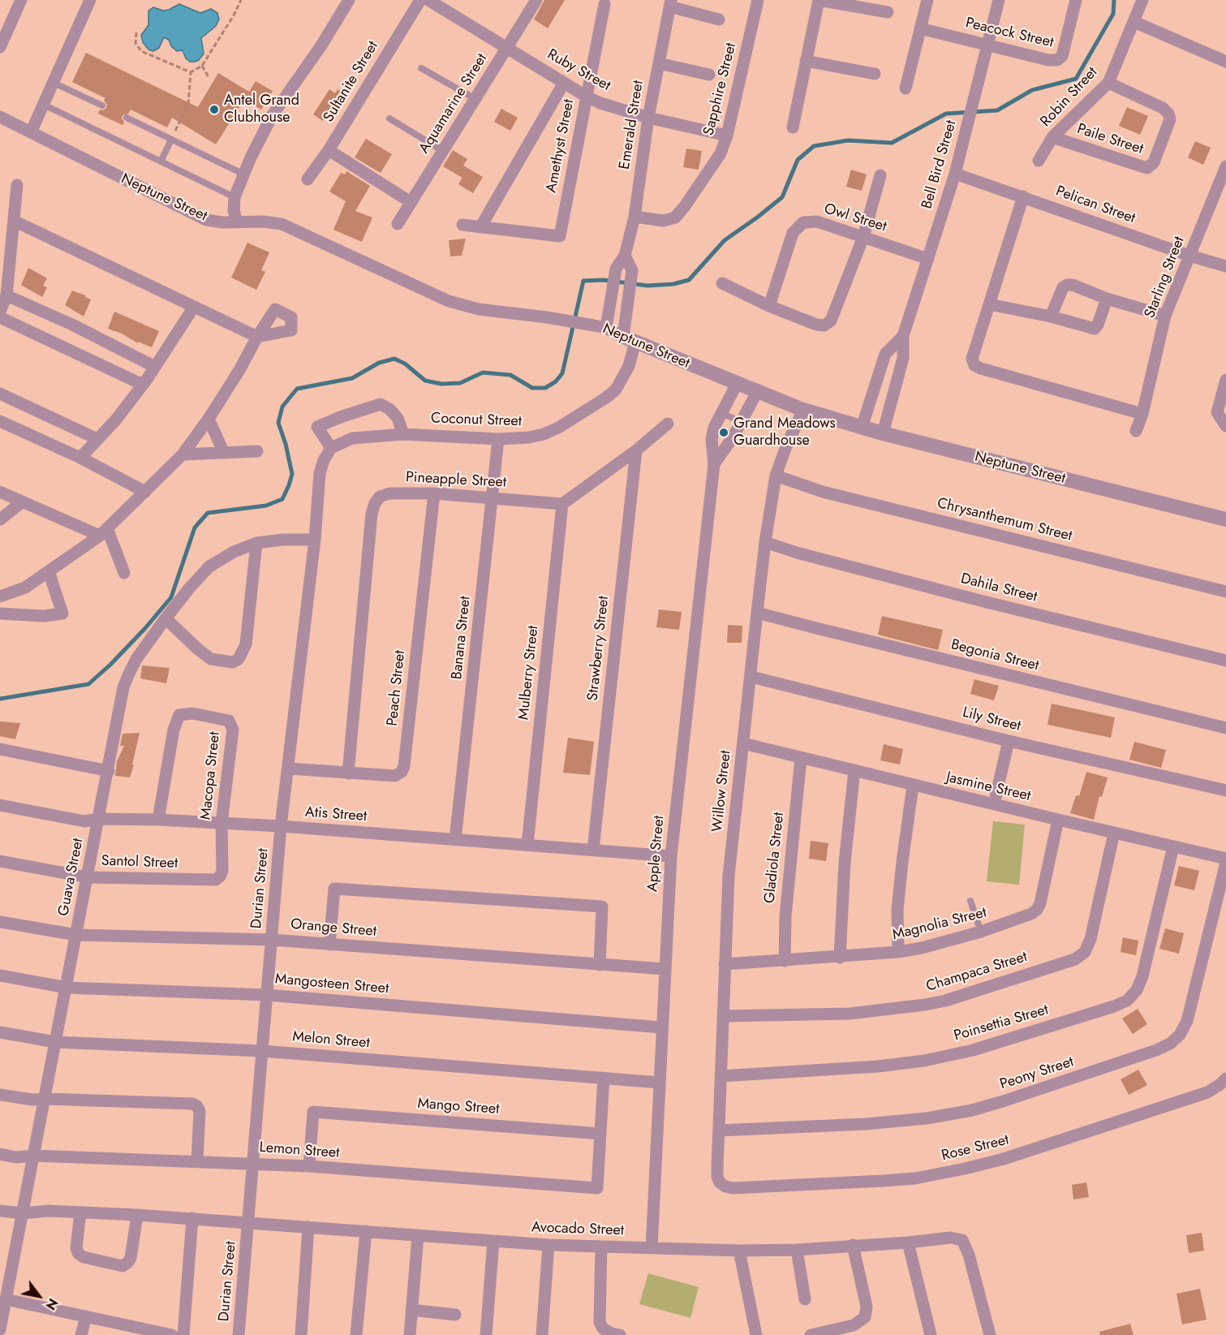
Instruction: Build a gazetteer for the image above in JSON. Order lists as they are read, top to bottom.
{
  "streets": {
    "street": [
      "Peacock Street",
      "Ruby Street",
      "Sultanite Street",
      "Sapphire Street",
      "Robin Street",
      "Aquamarine Street",
      "Emerald Street",
      "Paile Street",
      "Amethyst Street",
      "Bell Bird Street",
      "Neptune Street",
      "Pelican Street",
      "Owl Street",
      "Starling Street",
      "Coconut Street",
      "Pineapple Street",
      "Chrysanthemum Street",
      "Dahila Street",
      "Banana Street",
      "Strawberry Street",
      "Begonia Street",
      "Mulberry Street",
      "Peach Street",
      "Lily Street",
      "Macopa Street",
      "Jasmine Street",
      "Willow Street",
      "Atis Street",
      "Apple Street",
      "Gladiola Street",
      "Santol Street",
      "Guava Street",
      "Durian Street",
      "Magnolia Street",
      "Orange Street",
      "Champaca Street",
      "Mangosteen Street",
      "Poinsettia Street",
      "Melon Street",
      "Peony Street",
      "Mango Street",
      "Rose Street",
      "Lemon Street",
      "Avocado Street"
    ]
  },
  "crossings": [
    ["Peacock Street", "Bell Bird Street"],
    ["Ruby Street", "Sapphire Street"],
    ["Ruby Street", "Aquamarine Street"],
    ["Ruby Street", "Emerald Street"],
    ["Ruby Street", "Amethyst Street"],
    ["Sapphire Street", "Emerald Street"],
    ["Robin Street", "Paile Street"],
    ["Emerald Street", "Neptune Street"],
    ["Emerald Street", "Coconut Street"],
    ["Bell Bird Street", "Neptune Street"],
    ["Bell Bird Street", "Pelican Street"],
    ["Bell Bird Street", "Owl Street"],
    ["Neptune Street", "Coconut Street"],
    ["Neptune Street", "Willow Street"],
    ["Neptune Street", "Apple Street"],
    ["Pelican Street", "Starling Street"],
    ["Coconut Street", "Banana Street"],
    ["Coconut Street", "Durian Street"],
    ["Pineapple Street", "Banana Street"],
    ["Pineapple Street", "Mulberry Street"],
    ["Pineapple Street", "Peach Street"],
    ["Chrysanthemum Street", "Willow Street"],
    ["Dahila Street", "Willow Street"],
    ["Banana Street", "Atis Street"],
    ["Strawberry Street", "Atis Street"],
    ["Begonia Street", "Willow Street"],
    ["Mulberry Street", "Atis Street"],
    ["Peach Street", "Durian Street"],
    ["Lily Street", "Willow Street"],
    ["Macopa Street", "Atis Street"],
    ["Macopa Street", "Santol Street"],
    ["Jasmine Street", "Willow Street"],
    ["Jasmine Street", "Gladiola Street"],
    ["Jasmine Street", "Magnolia Street"],
    ["Jasmine Street", "Champaca Street"],
    ["Jasmine Street", "Poinsettia Street"],
    ["Willow Street", "Magnolia Street"],
    ["Willow Street", "Champaca Street"],
    ["Willow Street", "Poinsettia Street"],
    ["Willow Street", "Peony Street"],
    ["Willow Street", "Rose Street"],
    ["Atis Street", "Apple Street"],
    ["Atis Street", "Guava Street"],
    ["Atis Street", "Durian Street"],
    ["Apple Street", "Orange Street"],
    ["Apple Street", "Mangosteen Street"],
    ["Apple Street", "Melon Street"],
    ["Apple Street", "Avocado Street"],
    ["Gladiola Street", "Magnolia Street"],
    ["Santol Street", "Guava Street"],
    ["Guava Street", "Durian Street"],
    ["Guava Street", "Orange Street"],
    ["Guava Street", "Mangosteen Street"],
    ["Guava Street", "Melon Street"],
    ["Guava Street", "Lemon Street"],
    ["Guava Street", "Avocado Street"],
    ["Durian Street", "Orange Street"],
    ["Durian Street", "Mangosteen Street"],
    ["Durian Street", "Melon Street"],
    ["Durian Street", "Lemon Street"],
    ["Durian Street", "Avocado Street"],
    ["Mango Street", "Lemon Street"]
  ],
  "places": ["Antel Grand Clubhouse", "Grand Meadows Guardhouse"],
  "north": "bottom right"
}
